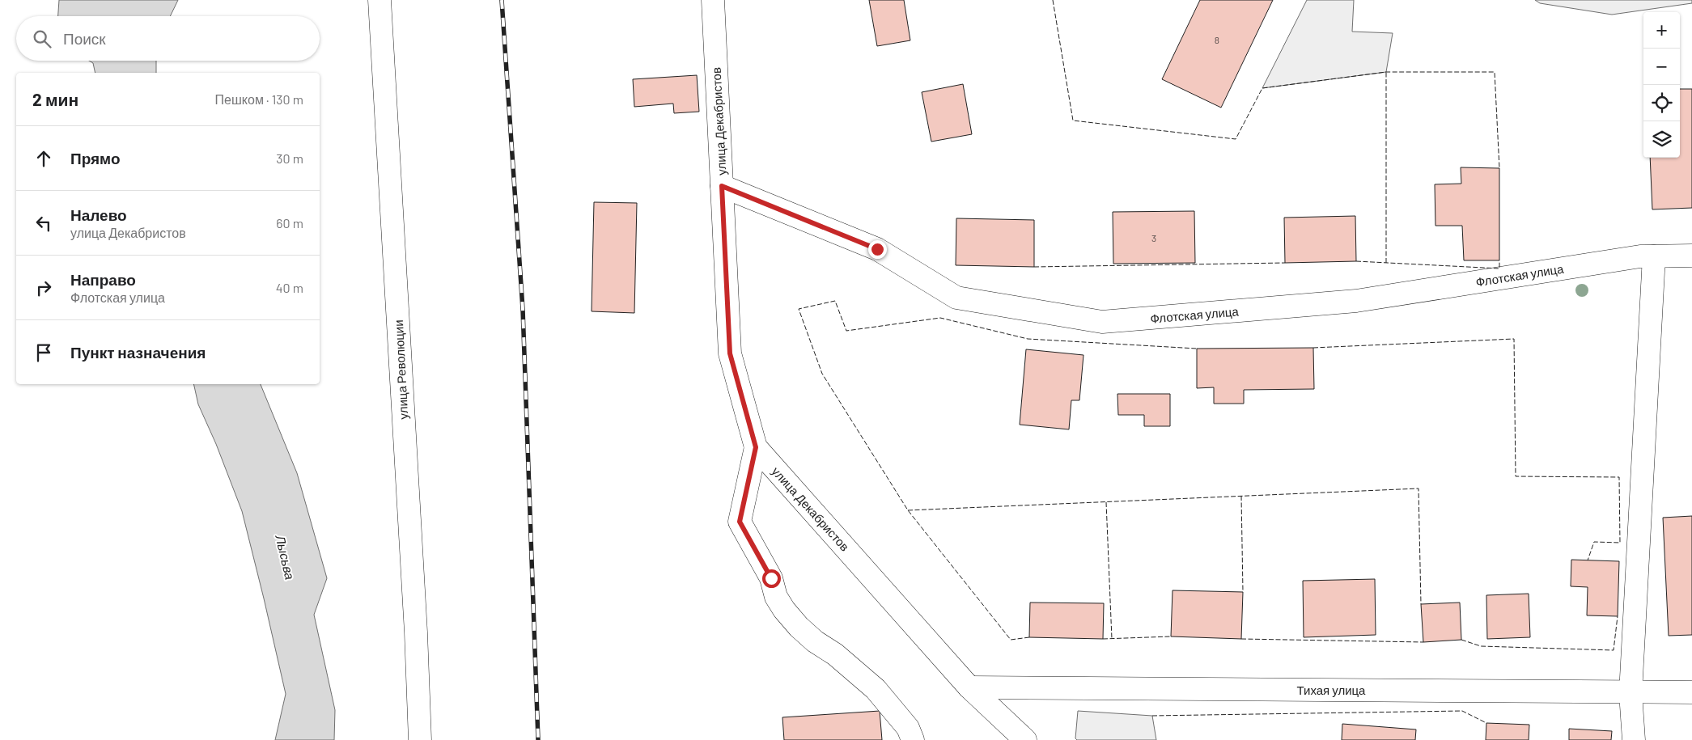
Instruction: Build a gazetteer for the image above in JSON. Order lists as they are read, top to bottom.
{
  "streets": {
    "street": [
      "улица Декабристов",
      "Флотская улица",
      "улица Революции",
      "Тихая улица"
    ]
  },
  "crossings": [
    ["улица Декабристов", "Флотская улица"],
    ["улица Декабристов", "Тихая улица"]
  ],
  "water": ["Лысьва"],
  "house_numbers": ["8", "3"],
  "page": {
    "map_buttons": ["+", "−"],
    "search": "Поиск",
    "heading": ["2 мин", "Пешком · 130 m"],
    "list": [
      ["Прямо", "30 m"],
      ["Налево", "улица Декабристов", "60 m"],
      ["Направо", "Флотская улица", "40 m"],
      "Пункт назначения"
    ]
  }
}
